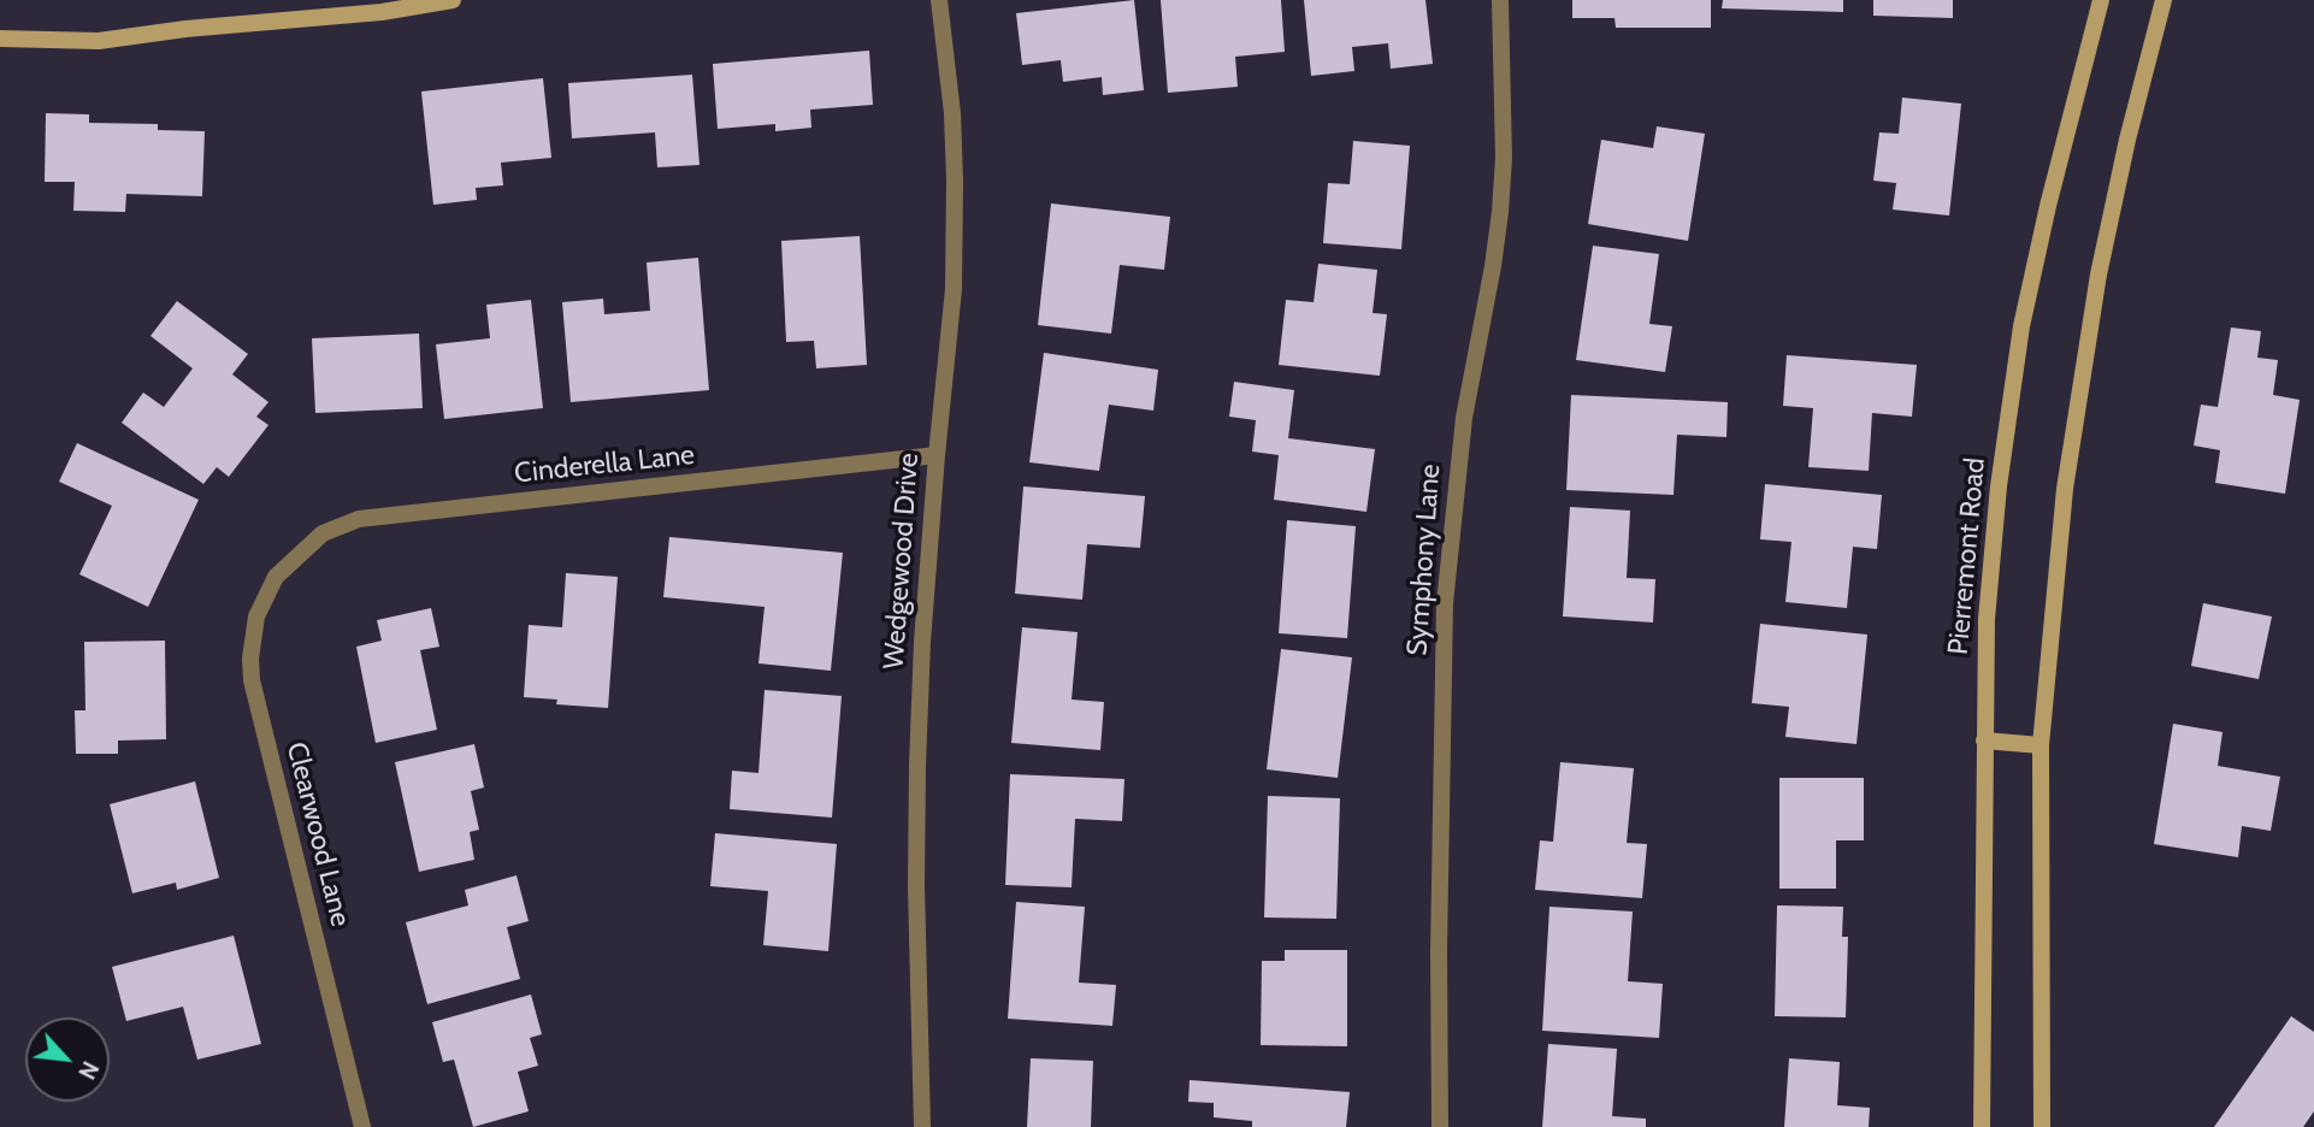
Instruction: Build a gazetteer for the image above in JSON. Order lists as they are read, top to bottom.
{
  "streets": {
    "main road": ["Pierremont Road"],
    "street": [
      "Cinderella Lane",
      "Symphony Lane",
      "Wedgewood Drive",
      "Clearwood Lane"
    ]
  },
  "crossings": [
    ["Cinderella Lane", "Wedgewood Drive"],
    ["Cinderella Lane", "Clearwood Lane"]
  ],
  "north": "bottom right"
}
